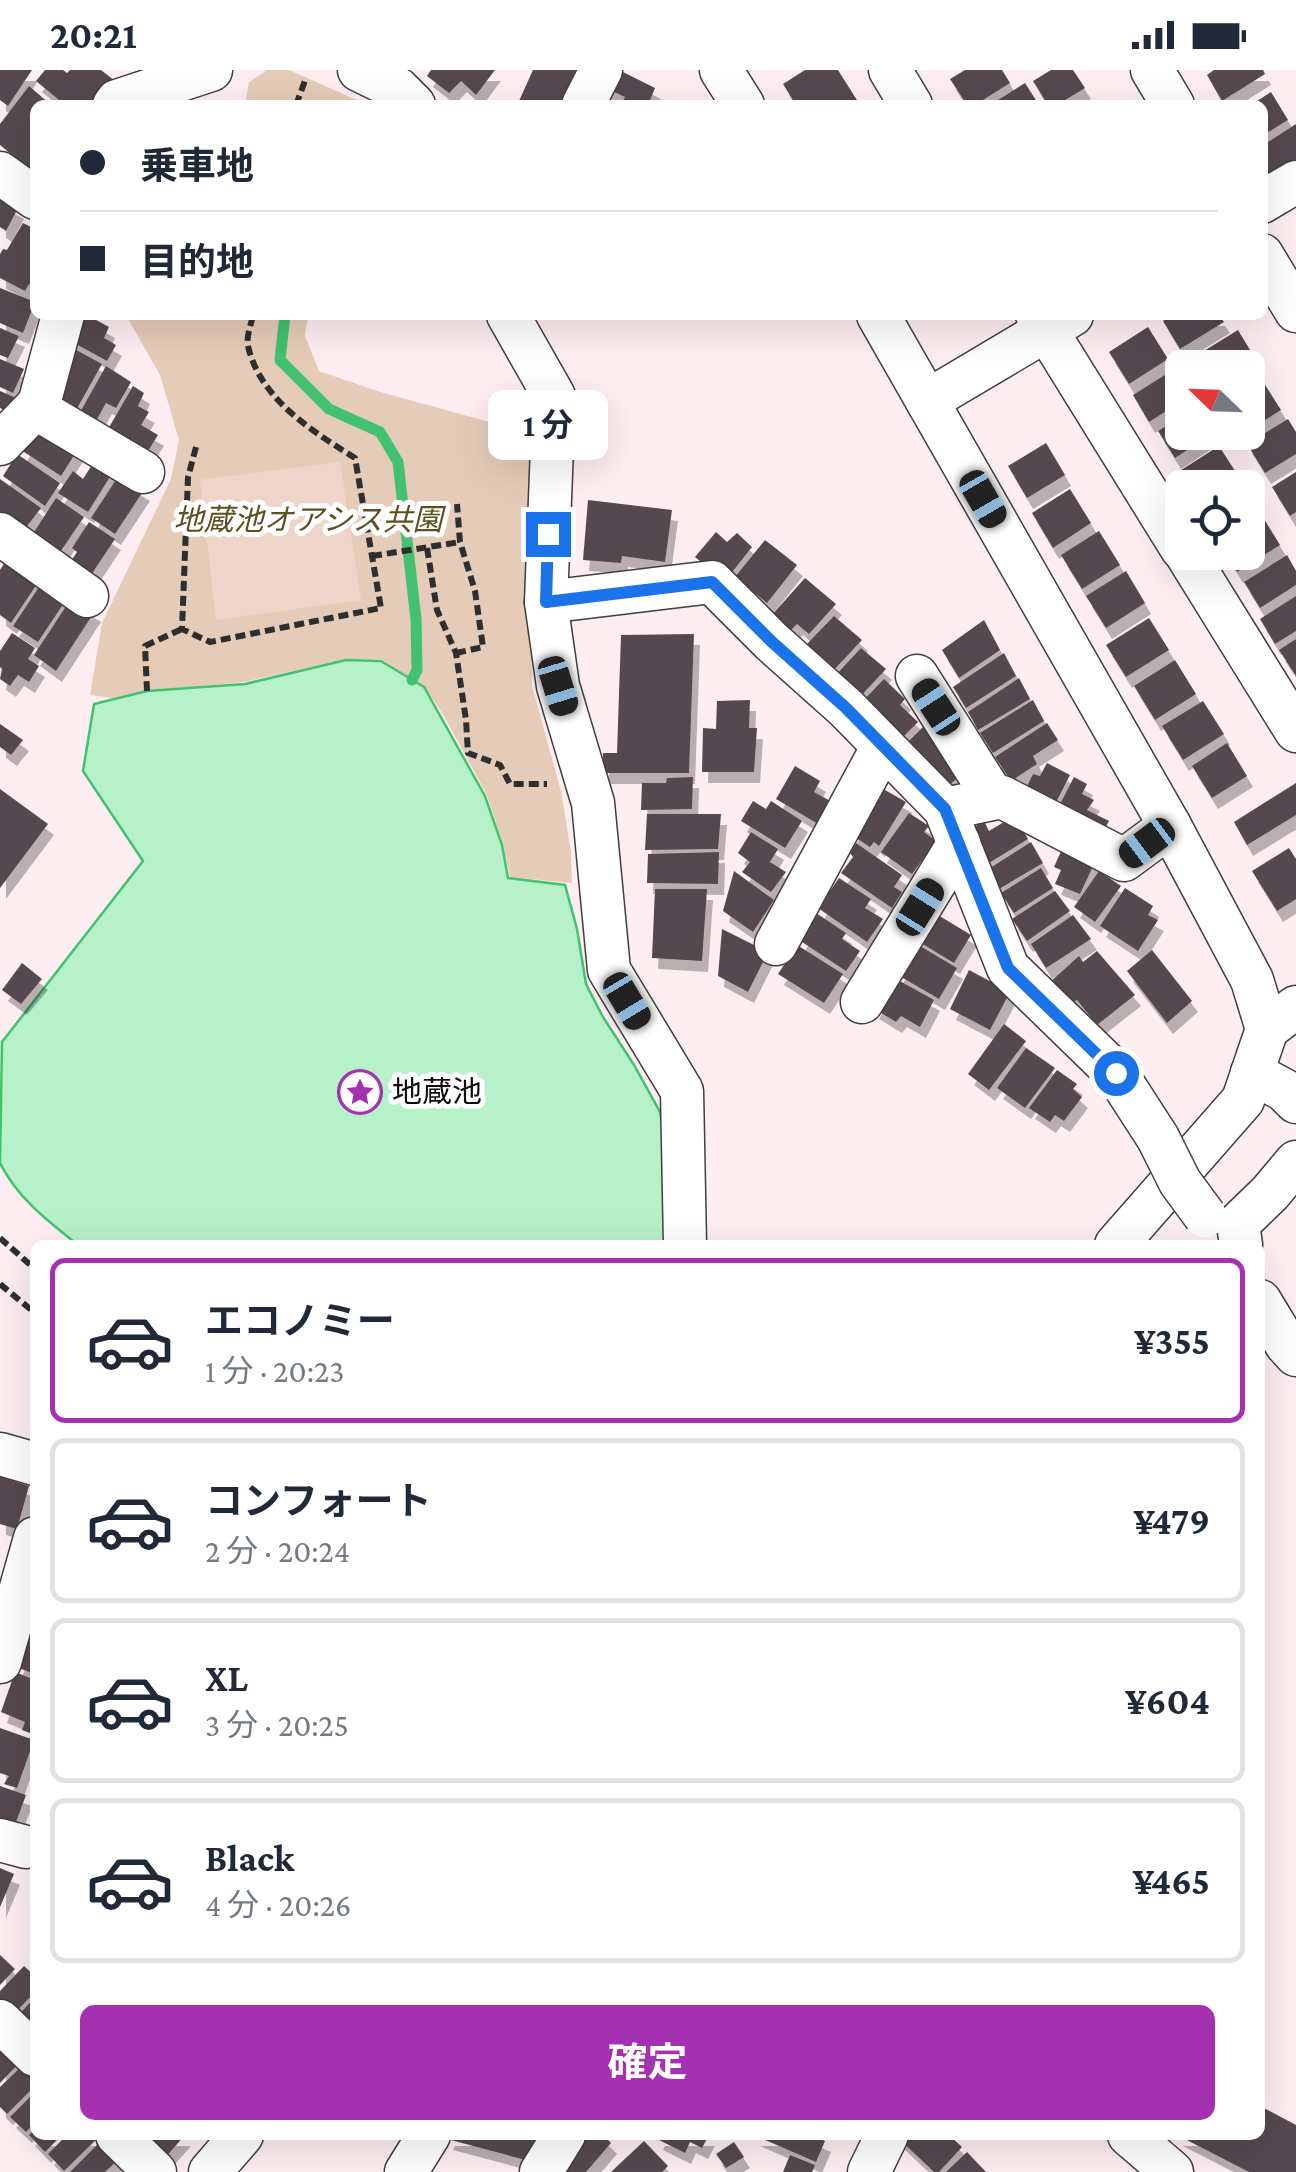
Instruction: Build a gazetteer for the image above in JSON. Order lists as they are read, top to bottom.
{
  "parks": ["地蔵池オアシス共園"],
  "places": {
    "place": ["地蔵池"]
  },
  "north": "top left",
  "page": {
    "status": "20:21",
    "banner": ["乗車地", "目的地"],
    "bubble": "1 分",
    "list": [
      {
        "name": "エコノミー",
        "note": "1 分 · 20:23",
        "value": "¥355"
      },
      {
        "name": "コンフォート",
        "note": "2 分 · 20:24",
        "value": "¥479"
      },
      {
        "name": "XL",
        "note": "3 分 · 20:25",
        "value": "¥604"
      },
      {
        "name": "Black",
        "note": "4 分 · 20:26",
        "value": "¥465"
      }
    ],
    "buttons": "確定"
  }
}
